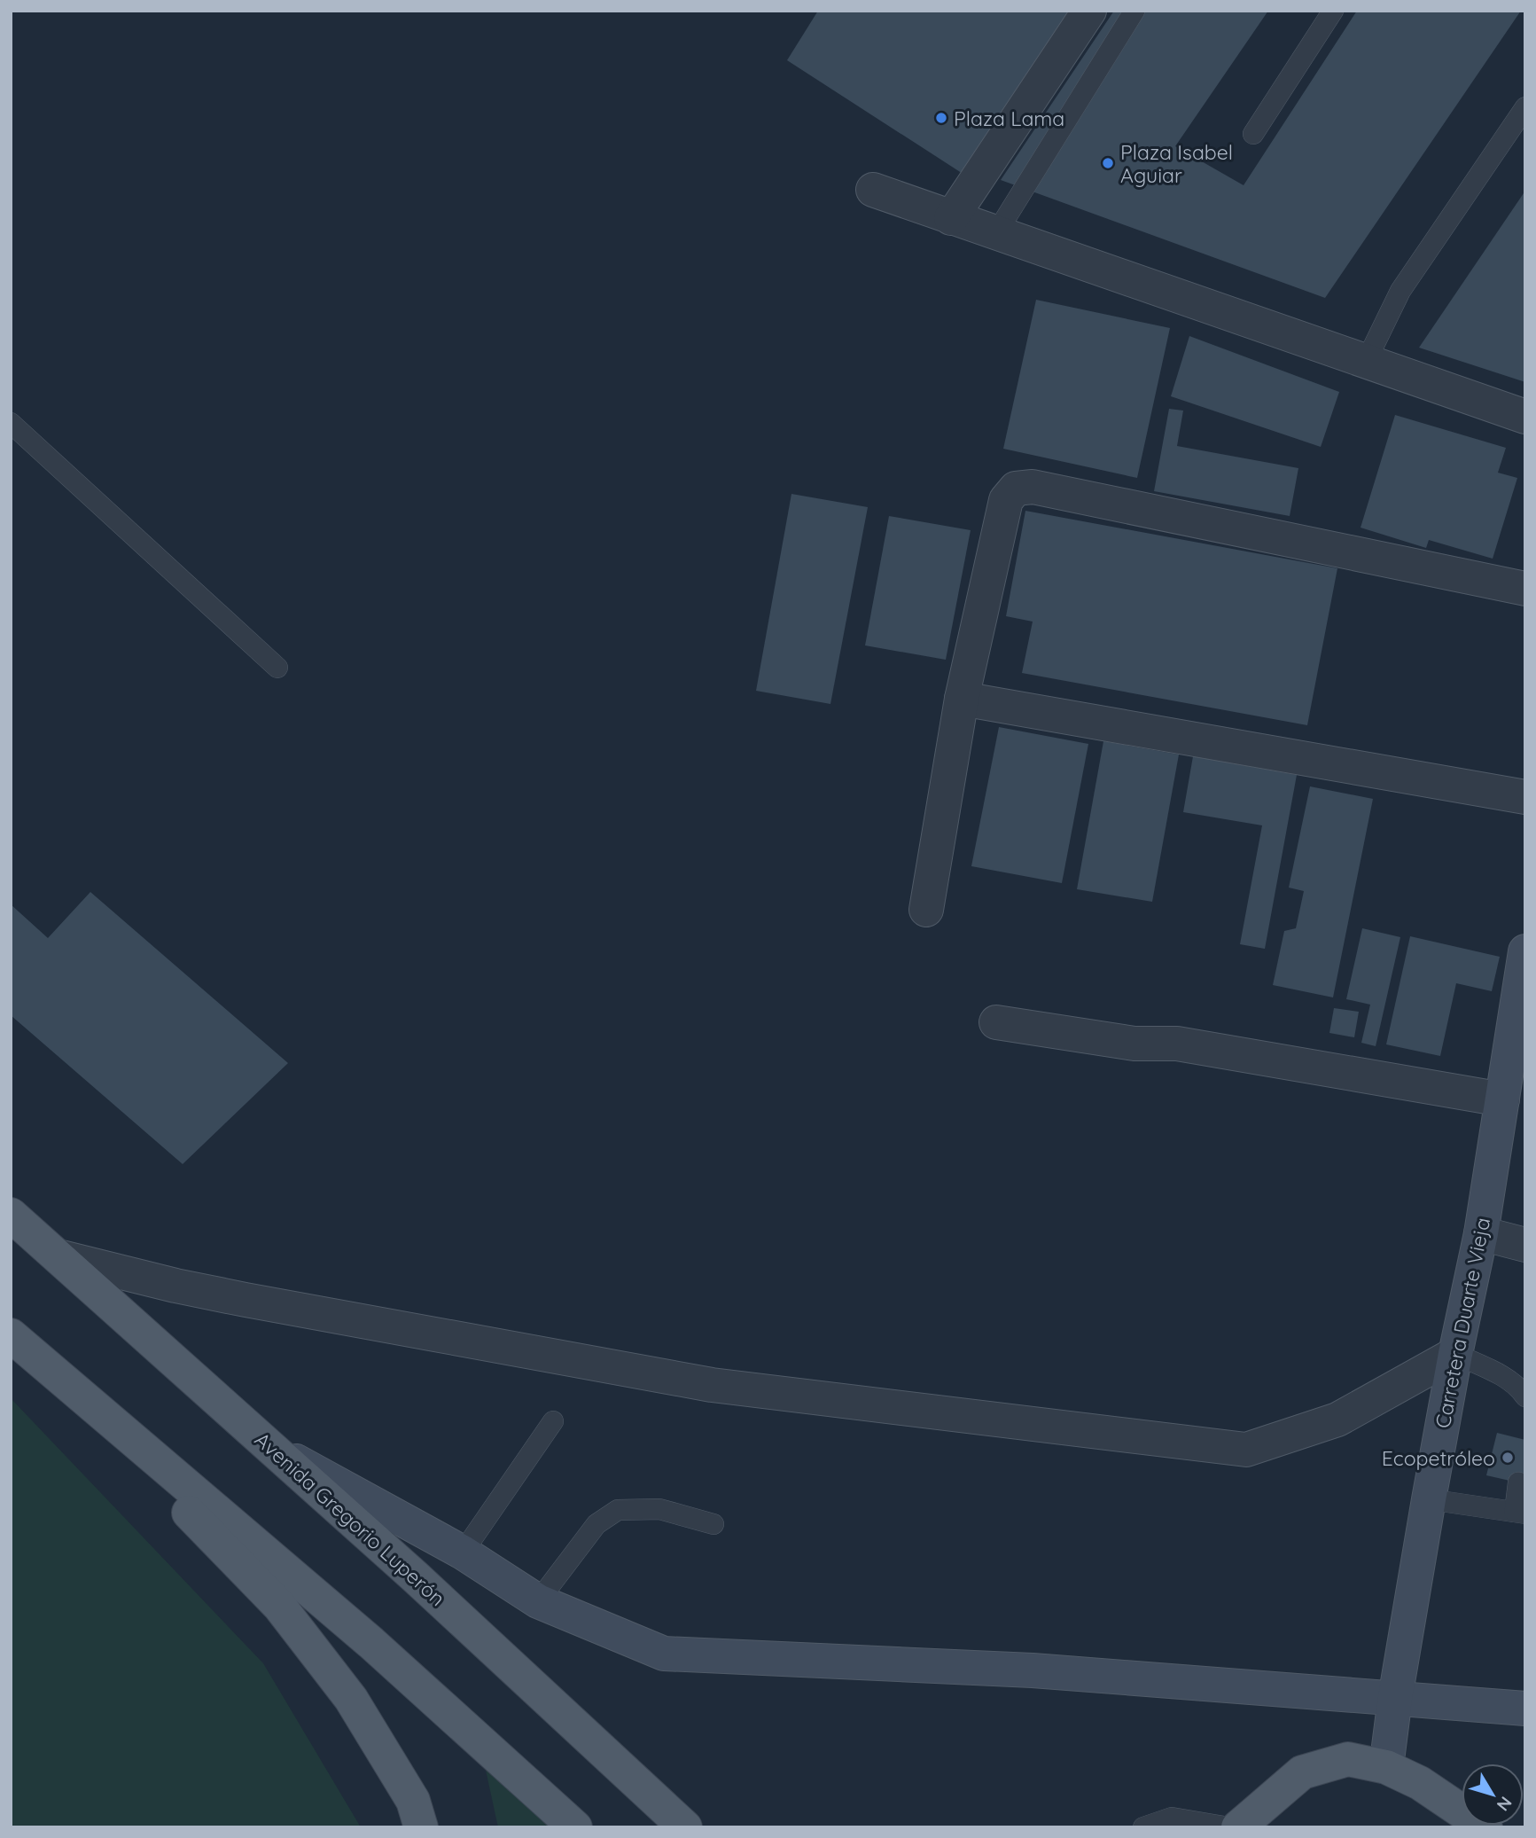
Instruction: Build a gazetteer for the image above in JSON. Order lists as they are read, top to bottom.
{
  "streets": {
    "main road": ["Carretera Duarte Vieja", "Avenida Gregorio Luperón"]
  },
  "places": ["Plaza Lama", "Plaza Isabel Aguiar", "Ecopetróleo"],
  "north": "bottom right"
}
